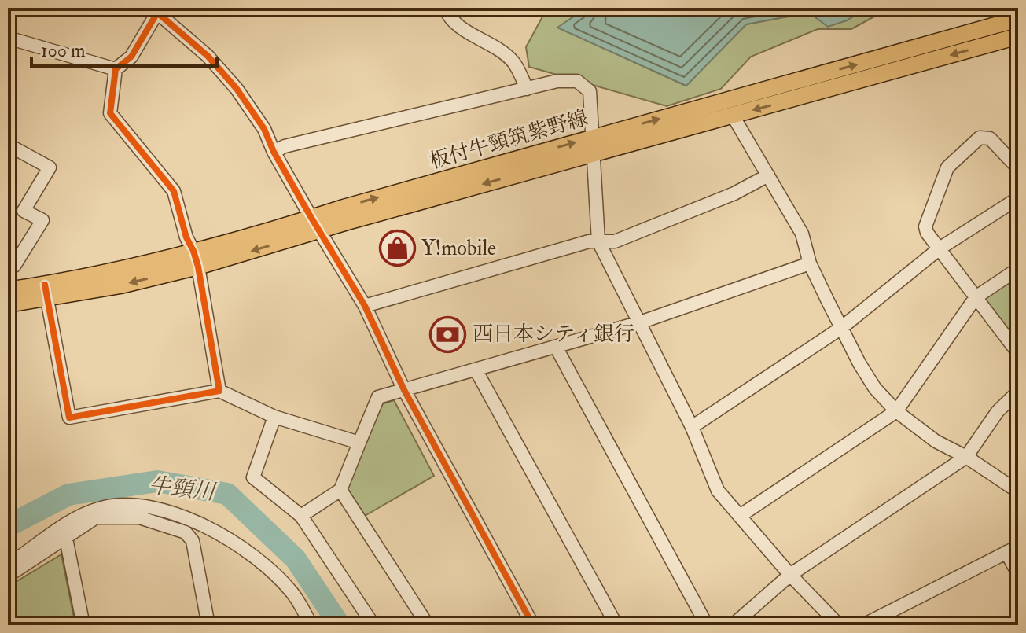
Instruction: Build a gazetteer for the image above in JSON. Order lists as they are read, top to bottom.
{
  "streets": {
    "main road": ["板付牛頸筑紫野線"]
  },
  "water": ["牛頸川"],
  "places": {
    "shop": ["Y!mobile"],
    "bank": ["西日本シティ銀行"]
  },
  "scale_bar": "100 m"
}
